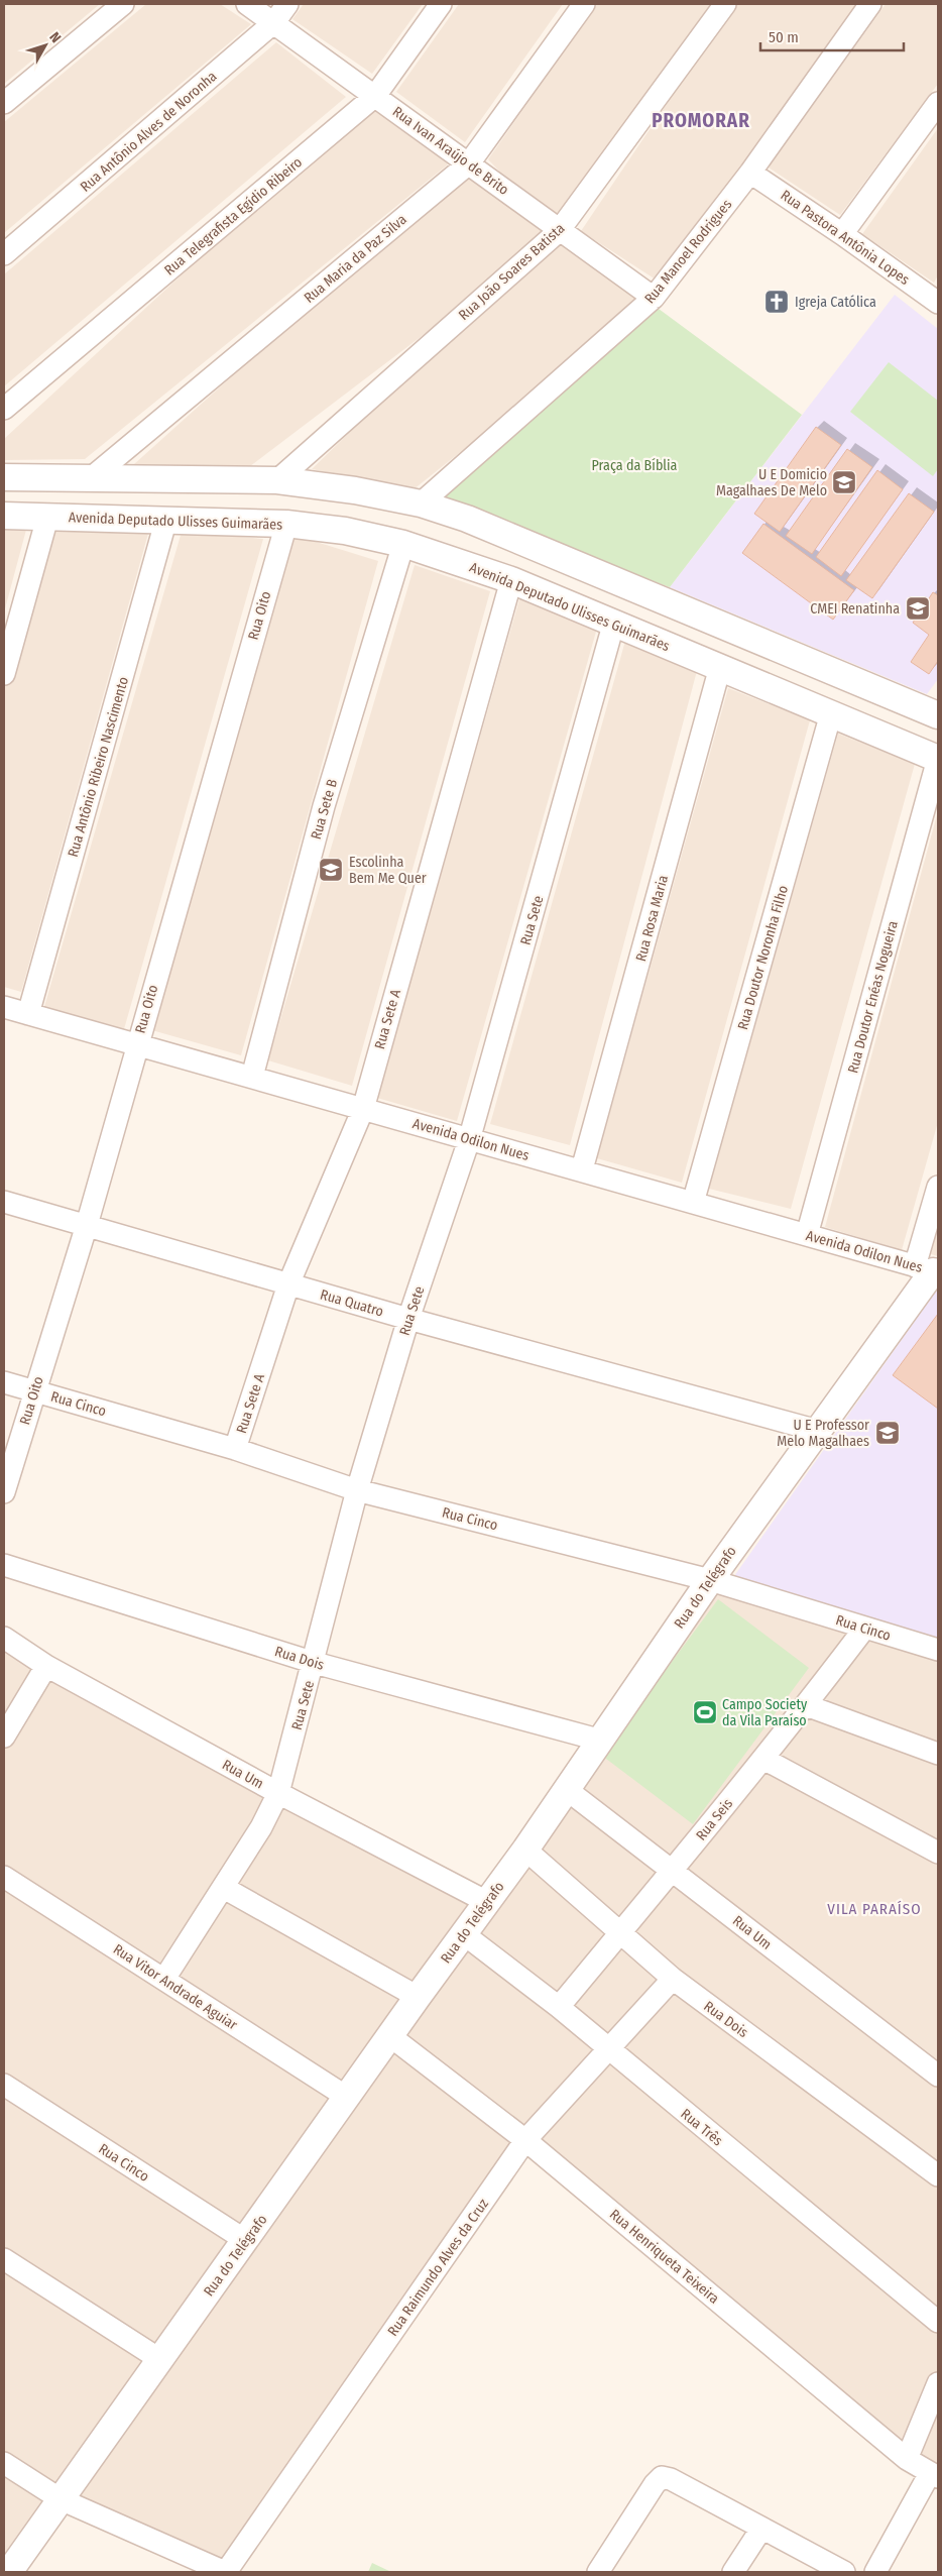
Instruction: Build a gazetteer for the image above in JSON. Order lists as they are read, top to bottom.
{
  "streets": {
    "street": [
      "Rua Antônio Alves de Noronha",
      "Rua Ivan Araújo de Brito",
      "Rua Telegrafista Egídio Ribeiro",
      "Rua Pastora Antônia Lopes",
      "Rua Manoel Rodrigues",
      "Rua Maria da Paz Silva",
      "Rua João Soares Batista",
      "Avenida Deputado Ulisses Guimarães",
      "Rua Oito",
      "Rua Antônio Ribeiro Nascimento",
      "Rua Sete B",
      "Rua Rosa Maria",
      "Rua Sete",
      "Rua Doutor Noronha Filho",
      "Rua Doutor Enéas Nogueira",
      "Rua Sete A",
      "Avenida Odilon Nues",
      "Rua Quatro",
      "Rua Cinco",
      "Rua do Telégrafo",
      "Rua Dois",
      "Rua Um",
      "Rua Seis",
      "Rua Vitor Andrade Aguiar",
      "Rua Três",
      "Rua Henriqueta Teixeira",
      "Rua Raimundo Alves da Cruz"
    ]
  },
  "crossings": [
    ["Rua Antônio Alves de Noronha", "Rua Ivan Araújo de Brito"],
    ["Rua Ivan Araújo de Brito", "Rua Telegrafista Egídio Ribeiro"],
    ["Rua Ivan Araújo de Brito", "Rua Manoel Rodrigues"],
    ["Rua Ivan Araújo de Brito", "Rua Maria da Paz Silva"],
    ["Rua Ivan Araújo de Brito", "Rua João Soares Batista"],
    ["Rua Pastora Antônia Lopes", "Rua Manoel Rodrigues"],
    ["Avenida Deputado Ulisses Guimarães", "Rua Oito"],
    ["Avenida Deputado Ulisses Guimarães", "Rua Antônio Ribeiro Nascimento"],
    ["Avenida Deputado Ulisses Guimarães", "Rua Sete B"],
    ["Avenida Deputado Ulisses Guimarães", "Rua Rosa Maria"],
    ["Avenida Deputado Ulisses Guimarães", "Rua Sete"],
    ["Avenida Deputado Ulisses Guimarães", "Rua Doutor Noronha Filho"],
    ["Avenida Deputado Ulisses Guimarães", "Rua Doutor Enéas Nogueira"],
    ["Avenida Deputado Ulisses Guimarães", "Rua Sete A"],
    ["Rua Oito", "Avenida Odilon Nues"],
    ["Rua Oito", "Rua Quatro"],
    ["Rua Oito", "Rua Cinco"],
    ["Rua Antônio Ribeiro Nascimento", "Avenida Odilon Nues"],
    ["Rua Sete B", "Avenida Odilon Nues"],
    ["Rua Rosa Maria", "Avenida Odilon Nues"],
    ["Rua Sete", "Avenida Odilon Nues"],
    ["Rua Sete", "Rua Quatro"],
    ["Rua Sete", "Rua Cinco"],
    ["Rua Sete", "Rua Dois"],
    ["Rua Sete", "Rua Um"],
    ["Rua Sete", "Rua Vitor Andrade Aguiar"],
    ["Rua Doutor Noronha Filho", "Avenida Odilon Nues"],
    ["Rua Doutor Enéas Nogueira", "Avenida Odilon Nues"],
    ["Rua Sete A", "Avenida Odilon Nues"],
    ["Rua Sete A", "Rua Quatro"],
    ["Rua Sete A", "Rua Cinco"],
    ["Avenida Odilon Nues", "Rua do Telégrafo"],
    ["Rua Quatro", "Rua do Telégrafo"],
    ["Rua Cinco", "Rua do Telégrafo"],
    ["Rua Cinco", "Rua Seis"],
    ["Rua do Telégrafo", "Rua Dois"],
    ["Rua do Telégrafo", "Rua Um"],
    ["Rua do Telégrafo", "Rua Vitor Andrade Aguiar"],
    ["Rua do Telégrafo", "Rua Três"],
    ["Rua do Telégrafo", "Rua Henriqueta Teixeira"],
    ["Rua Dois", "Rua Seis"],
    ["Rua Dois", "Rua Raimundo Alves da Cruz"],
    ["Rua Um", "Rua Seis"],
    ["Rua Seis", "Rua Três"],
    ["Rua Três", "Rua Raimundo Alves da Cruz"],
    ["Rua Henriqueta Teixeira", "Rua Raimundo Alves da Cruz"]
  ],
  "districts": ["PROMORAR", "VILA PARAÍSO"],
  "parks": ["Praça da Bíblia"],
  "places": {
    "church": ["Igreja Católica"],
    "school or university": [
      "U E Domicio Magalhaes De Melo",
      "CMEI Renatinha",
      "Escolinha Bem Me Quer",
      "U E Professor Melo Magalhaes"
    ],
    "sports": ["Campo Society da Vila Paraíso"]
  },
  "scale_bar": "50 m",
  "north": "top right"
}
